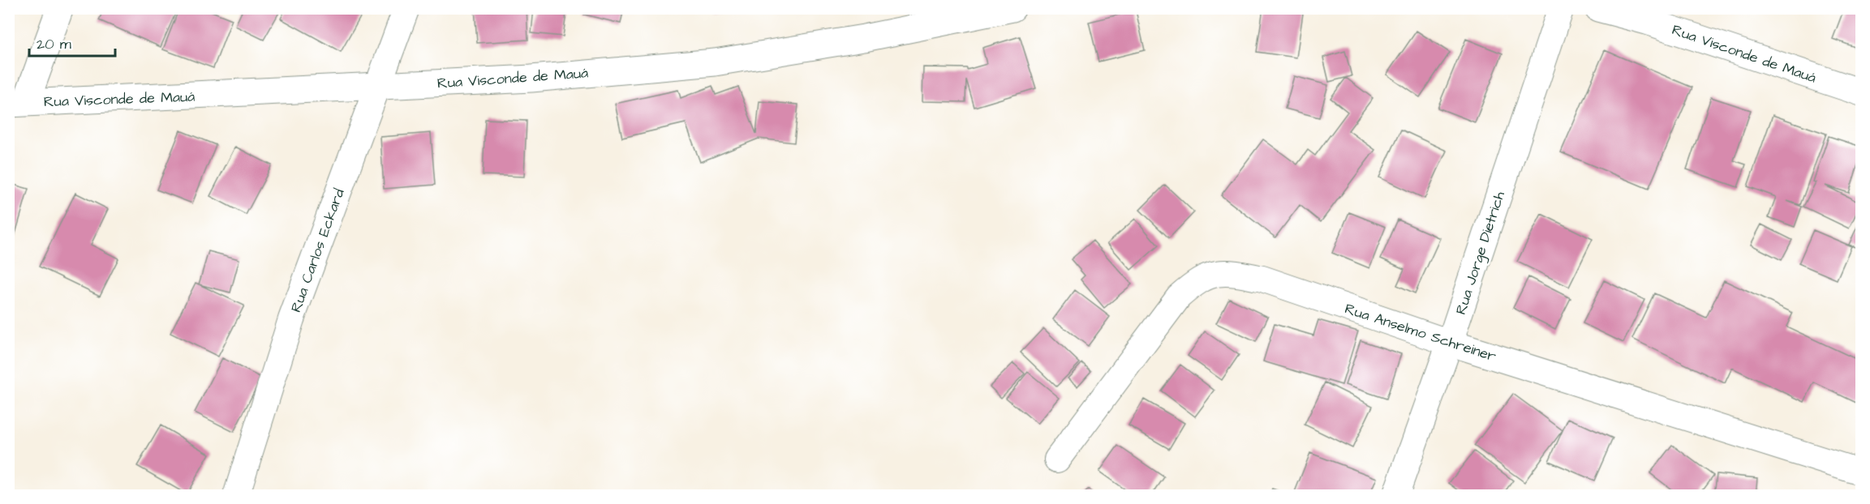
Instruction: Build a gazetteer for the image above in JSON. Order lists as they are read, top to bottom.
{
  "streets": {
    "main road": ["Rua Visconde de Mauá"],
    "street": ["Rua Carlos Eckard", "Rua Jorge Dietrich", "Rua Anselmo Schreiner"]
  },
  "crossings": [
    ["Rua Visconde de Mauá", "Rua Carlos Eckard"],
    ["Rua Jorge Dietrich", "Rua Anselmo Schreiner"]
  ],
  "scale_bar": "20 m"
}
